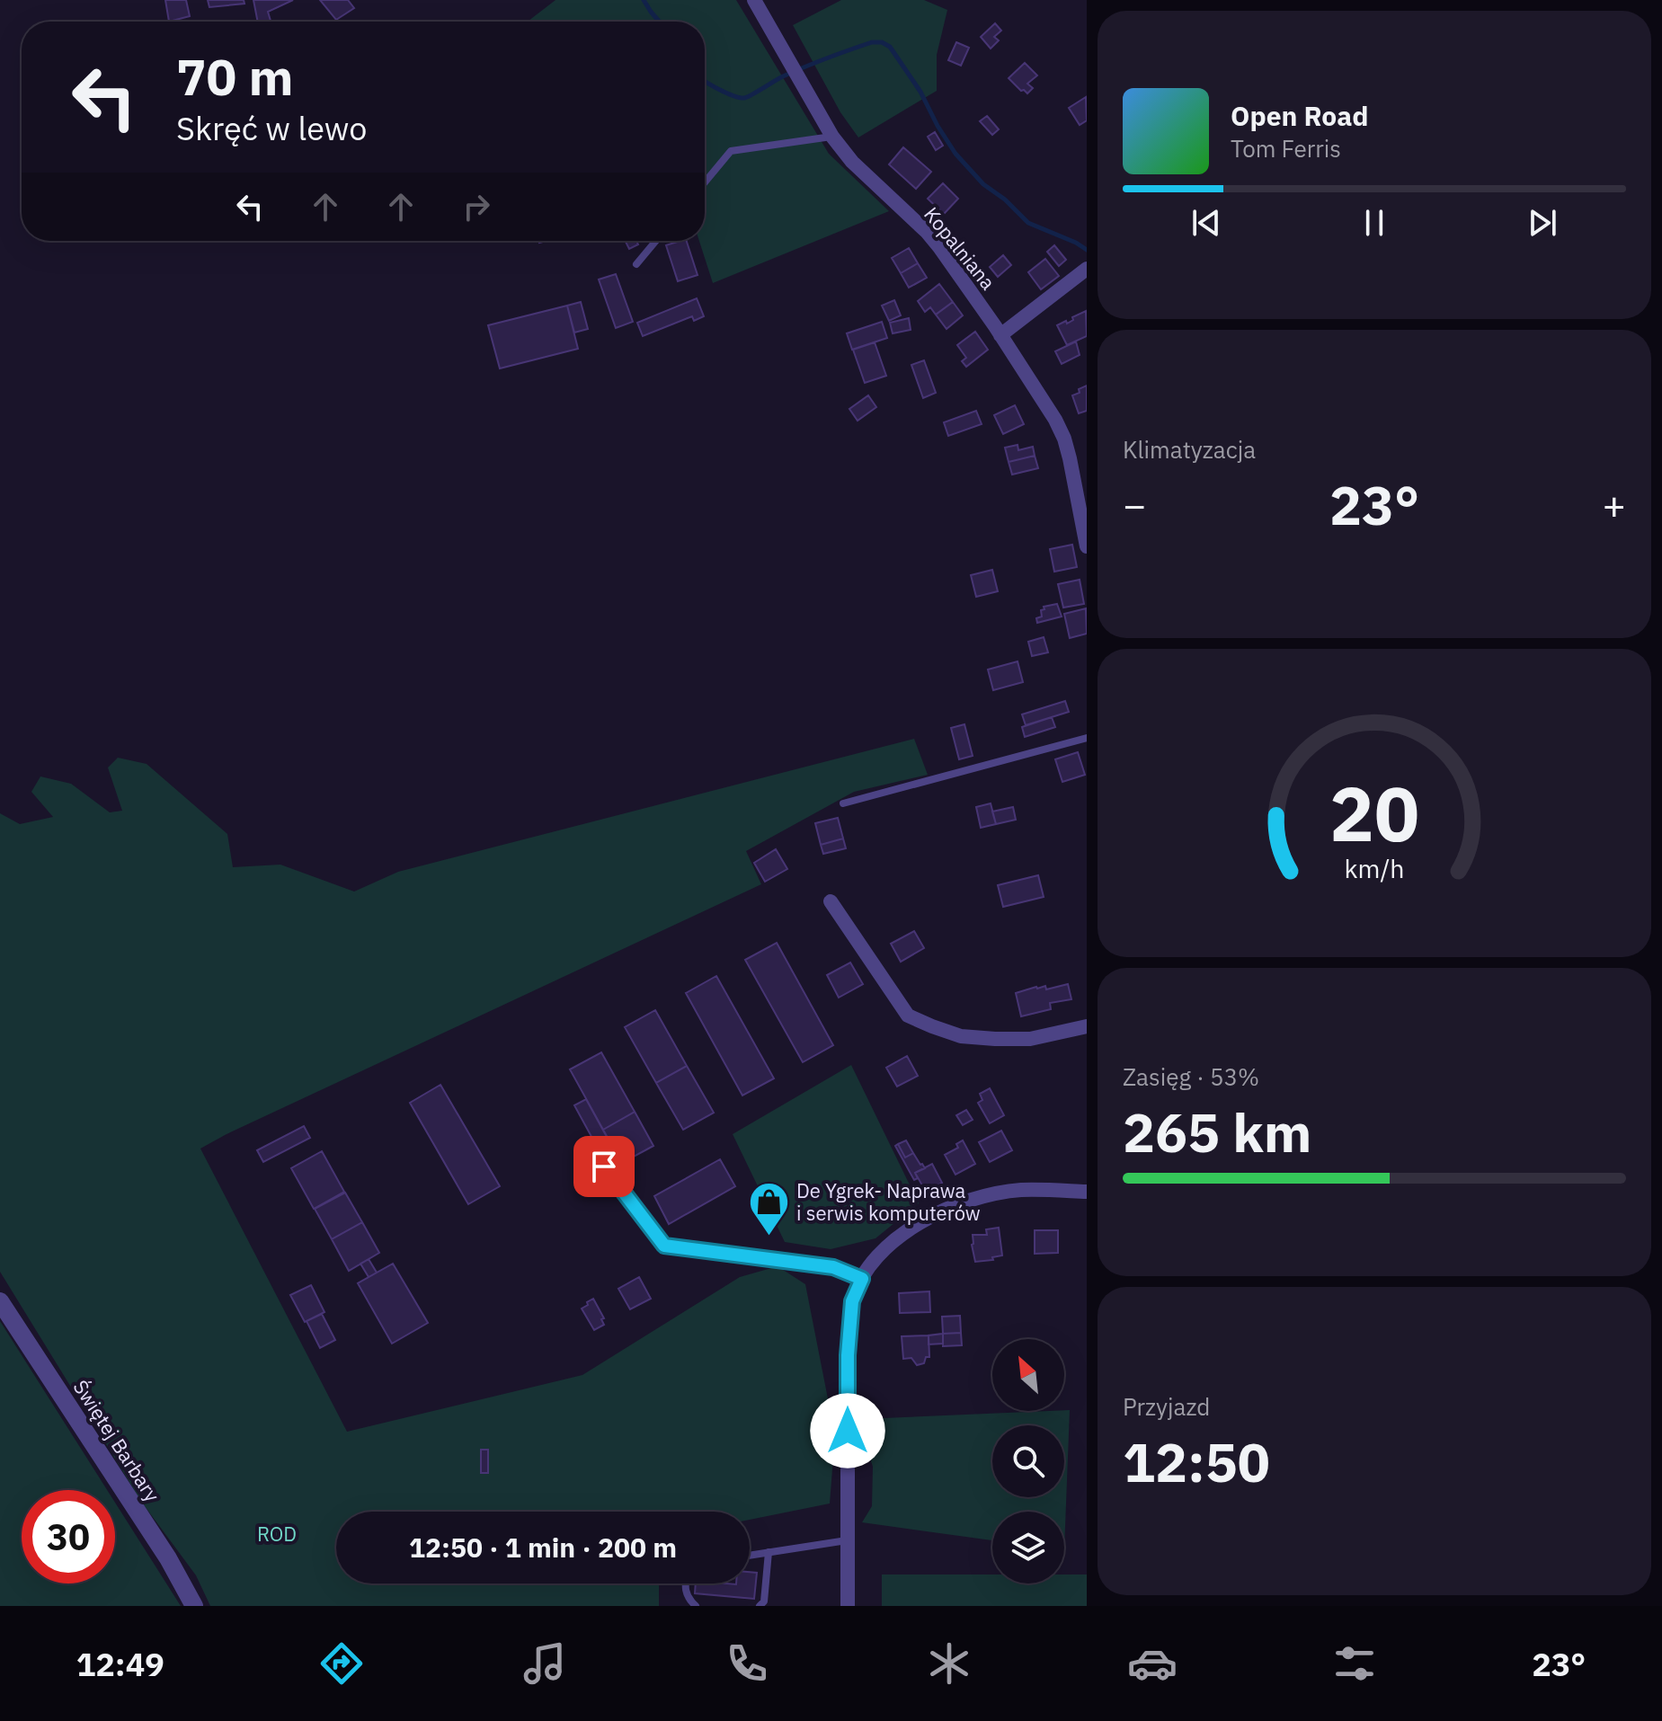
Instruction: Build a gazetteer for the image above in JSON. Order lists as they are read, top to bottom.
{
  "streets": {
    "street": ["Kopalniana", "Świętej Barbary"]
  },
  "parks": ["ROD"],
  "places": {
    "shop": ["De Ygrek- Naprawa i serwis komputerów"]
  },
  "north": "top left",
  "page": {
    "turn": ["70 m", "Skręć w lewo"],
    "song": ["Open Road", "Tom Ferris"],
    "tile": [
      "Klimatyzacja",
      ["Zasięg · 53%", "265 km"],
      ["Przyjazd", "12:50"]
    ],
    "heat": ["−", "23°", "+"],
    "limit": "30",
    "trip": "12:50 · 1 min · 200 m",
    "tabs": ["12:49", "23°"],
    "gauge": ["20", "km/h"]
  }
}
